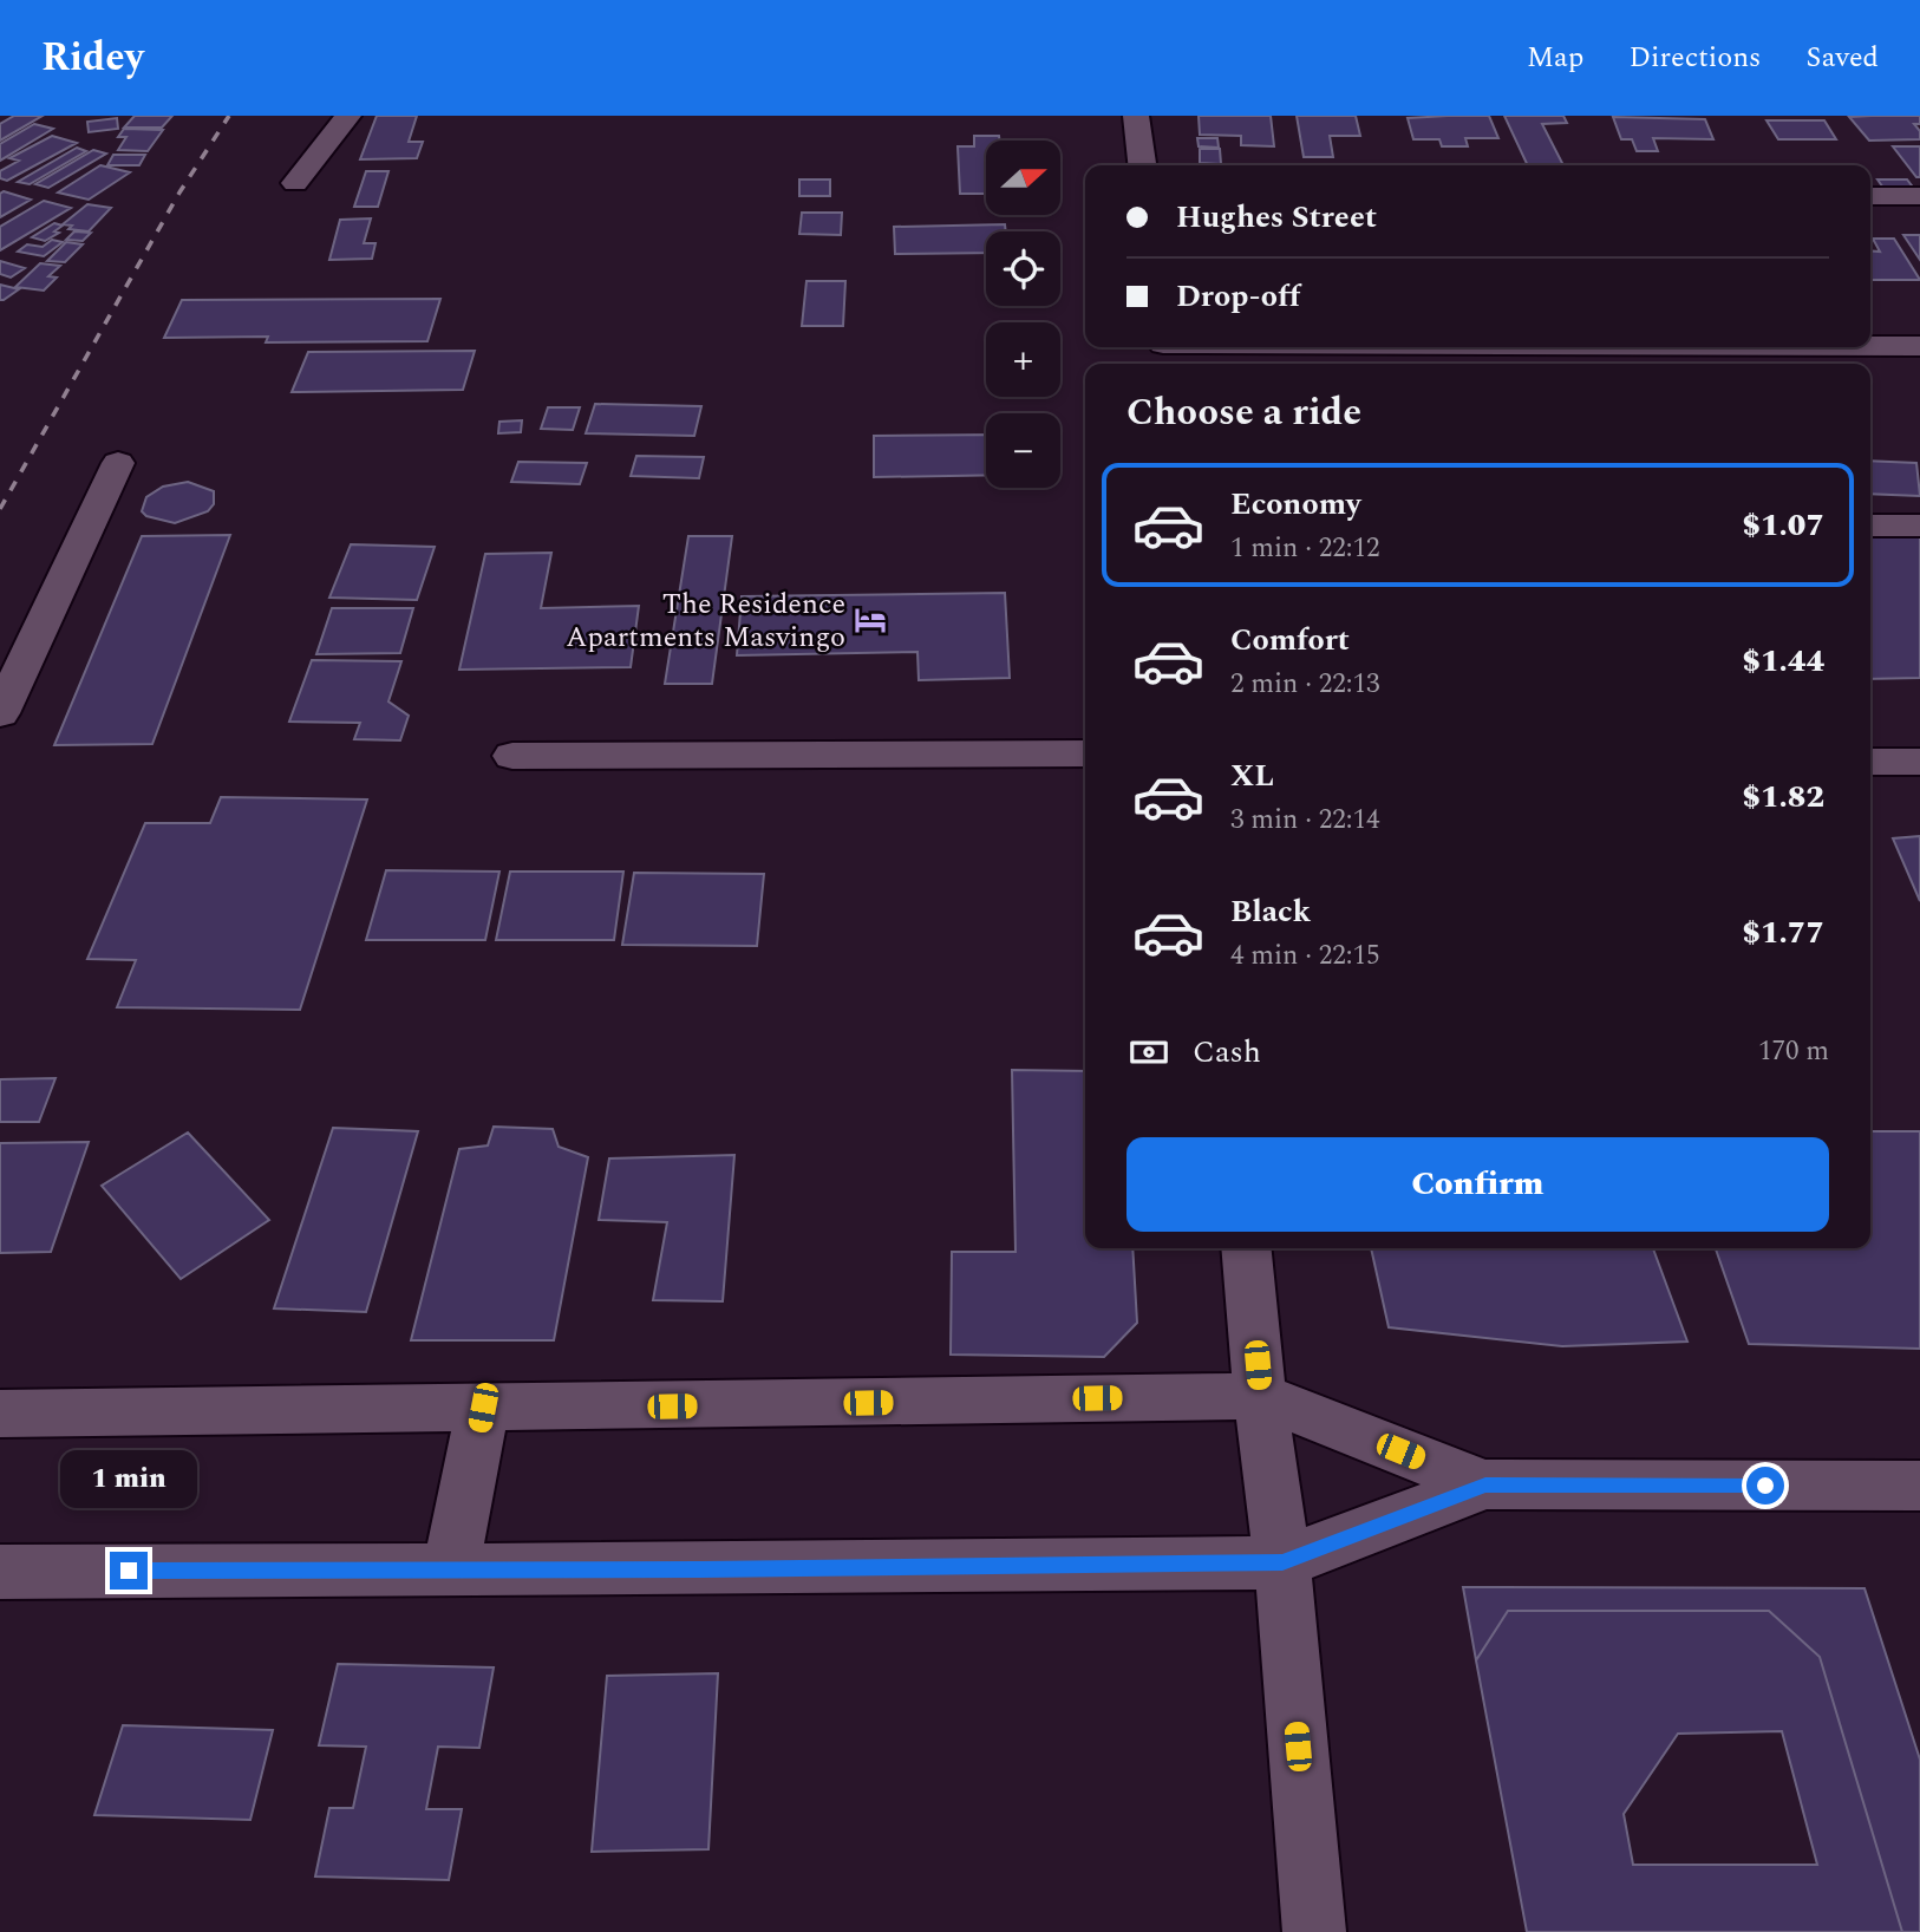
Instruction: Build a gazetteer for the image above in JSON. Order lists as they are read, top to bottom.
{
  "places": {
    "hotel": ["The Residence Apartments Masvingo"]
  },
  "north": "right",
  "page": {
    "header": "Ridey",
    "nav": ["Map", "Directions", "Saved"],
    "map_buttons": ["+", "−"],
    "banner": ["Hughes Street", "Drop-off"],
    "heading": "Choose a ride",
    "list": [
      {
        "name": "Economy",
        "note": "1 min · 22:12",
        "value": "$1.07"
      },
      {
        "name": "Comfort",
        "note": "2 min · 22:13",
        "value": "$1.44"
      },
      {
        "name": "XL",
        "note": "3 min · 22:14",
        "value": "$1.82"
      },
      {
        "name": "Black",
        "note": "4 min · 22:15",
        "value": "$1.77"
      }
    ],
    "pay": ["Cash", "170 m"],
    "buttons": "Confirm",
    "bubble": "1 min"
  }
}
